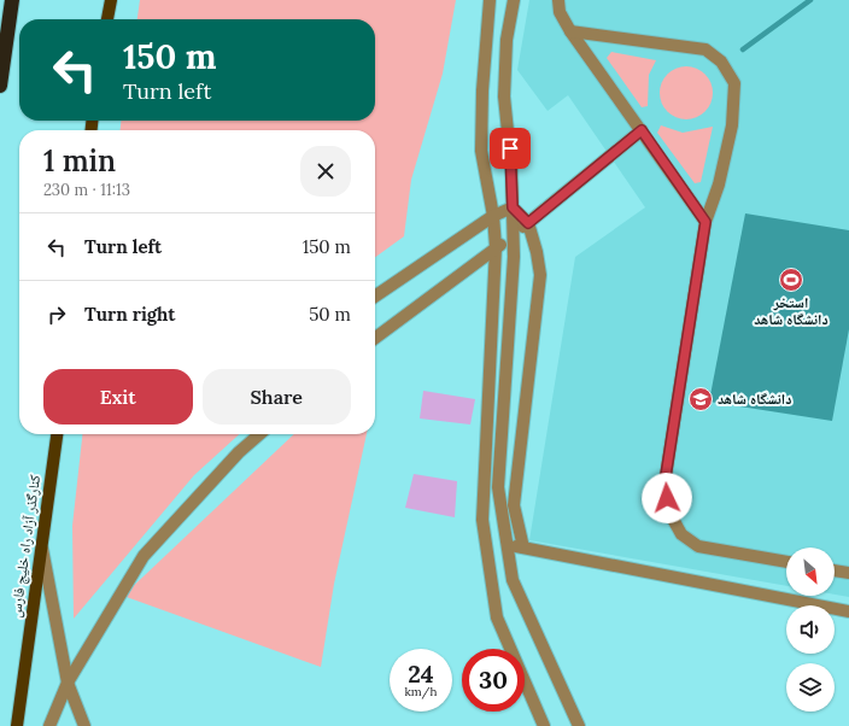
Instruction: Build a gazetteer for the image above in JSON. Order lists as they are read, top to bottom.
{
  "streets": {
    "main road": ["کنارگذر آزاد راه خلیج فارس"]
  },
  "places": {
    "sports": ["استخر دانشگاه شاهد"],
    "school or university": ["دانشگاه شاهد"]
  },
  "north": "bottom right",
  "page": {
    "turn": ["150 m", "Turn left"],
    "heading": ["1 min", "230 m · 11:13"],
    "list": [
      {
        "name": "Turn left",
        "value": "150 m"
      },
      {
        "name": "Turn right",
        "value": "50 m"
      }
    ],
    "buttons": ["Exit", "Share"],
    "speed": "24 km/h",
    "limit": "30"
  }
}
